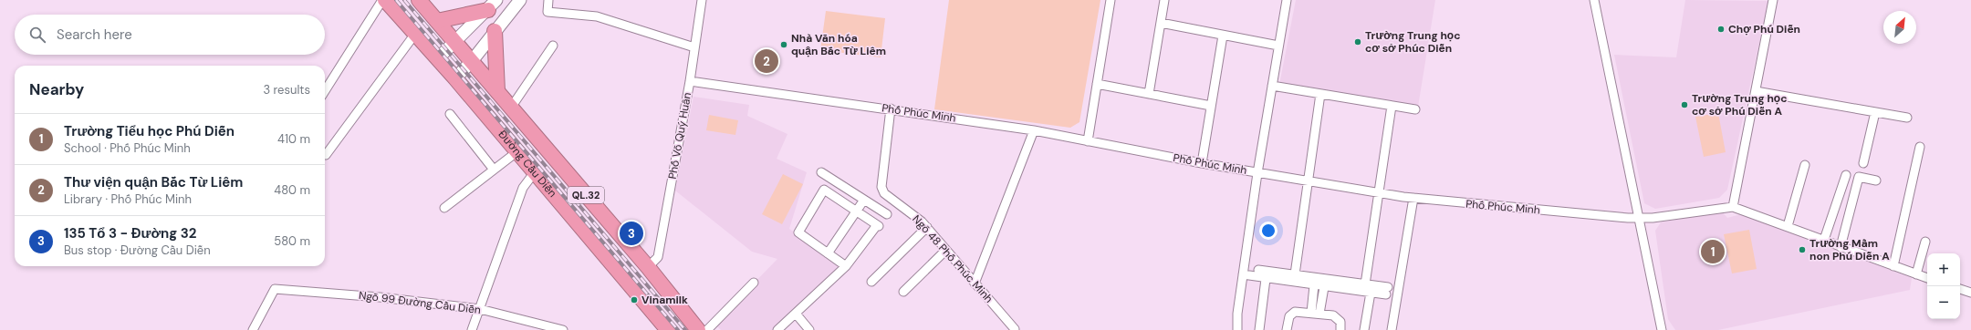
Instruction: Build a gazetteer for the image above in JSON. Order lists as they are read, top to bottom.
{
  "streets": {
    "highway": ["Đường Cầu Diễn", "QL.32"],
    "street": [
      "Phố Phúc Minh",
      "Phố Võ Quý Huân",
      "Ngõ 48 Phố Phúc Minh",
      "Ngõ 99 Đường Cầu Diễn"
    ]
  },
  "crossings": [
    ["Phố Phúc Minh", "Phố Võ Quý Huân"],
    ["Phố Phúc Minh", "Ngõ 48 Phố Phúc Minh"],
    ["Phố Võ Quý Huân", "QL.32"]
  ],
  "places": [
    "Chợ Phú Diễn",
    "Trường Trung học cơ sở Phúc Diễn",
    "Nhà Văn hóa quận Bắc Từ Liêm",
    "Trường Trung học cơ sở Phú Diễn A",
    "Trường Mầm non Phú Diễn A",
    "Vinamilk"
  ],
  "north": "top right",
  "page": {
    "search": "Search here",
    "pins": ["2", "3", "1"],
    "heading": ["Nearby", "3 results"],
    "list": [
      {
        "mark": "1",
        "name": "Trường Tiểu học Phú Diễn",
        "note": "School · Phố Phúc Minh",
        "value": "410 m"
      },
      {
        "mark": "2",
        "name": "Thư viện quận Bắc Từ Liêm",
        "note": "Library · Phố Phúc Minh",
        "value": "480 m"
      },
      {
        "mark": "3",
        "name": "135 Tổ 3 - Đường 32",
        "note": "Bus stop · Đường Cầu Diễn",
        "value": "580 m"
      }
    ],
    "map_buttons": ["+", "−"]
  }
}
